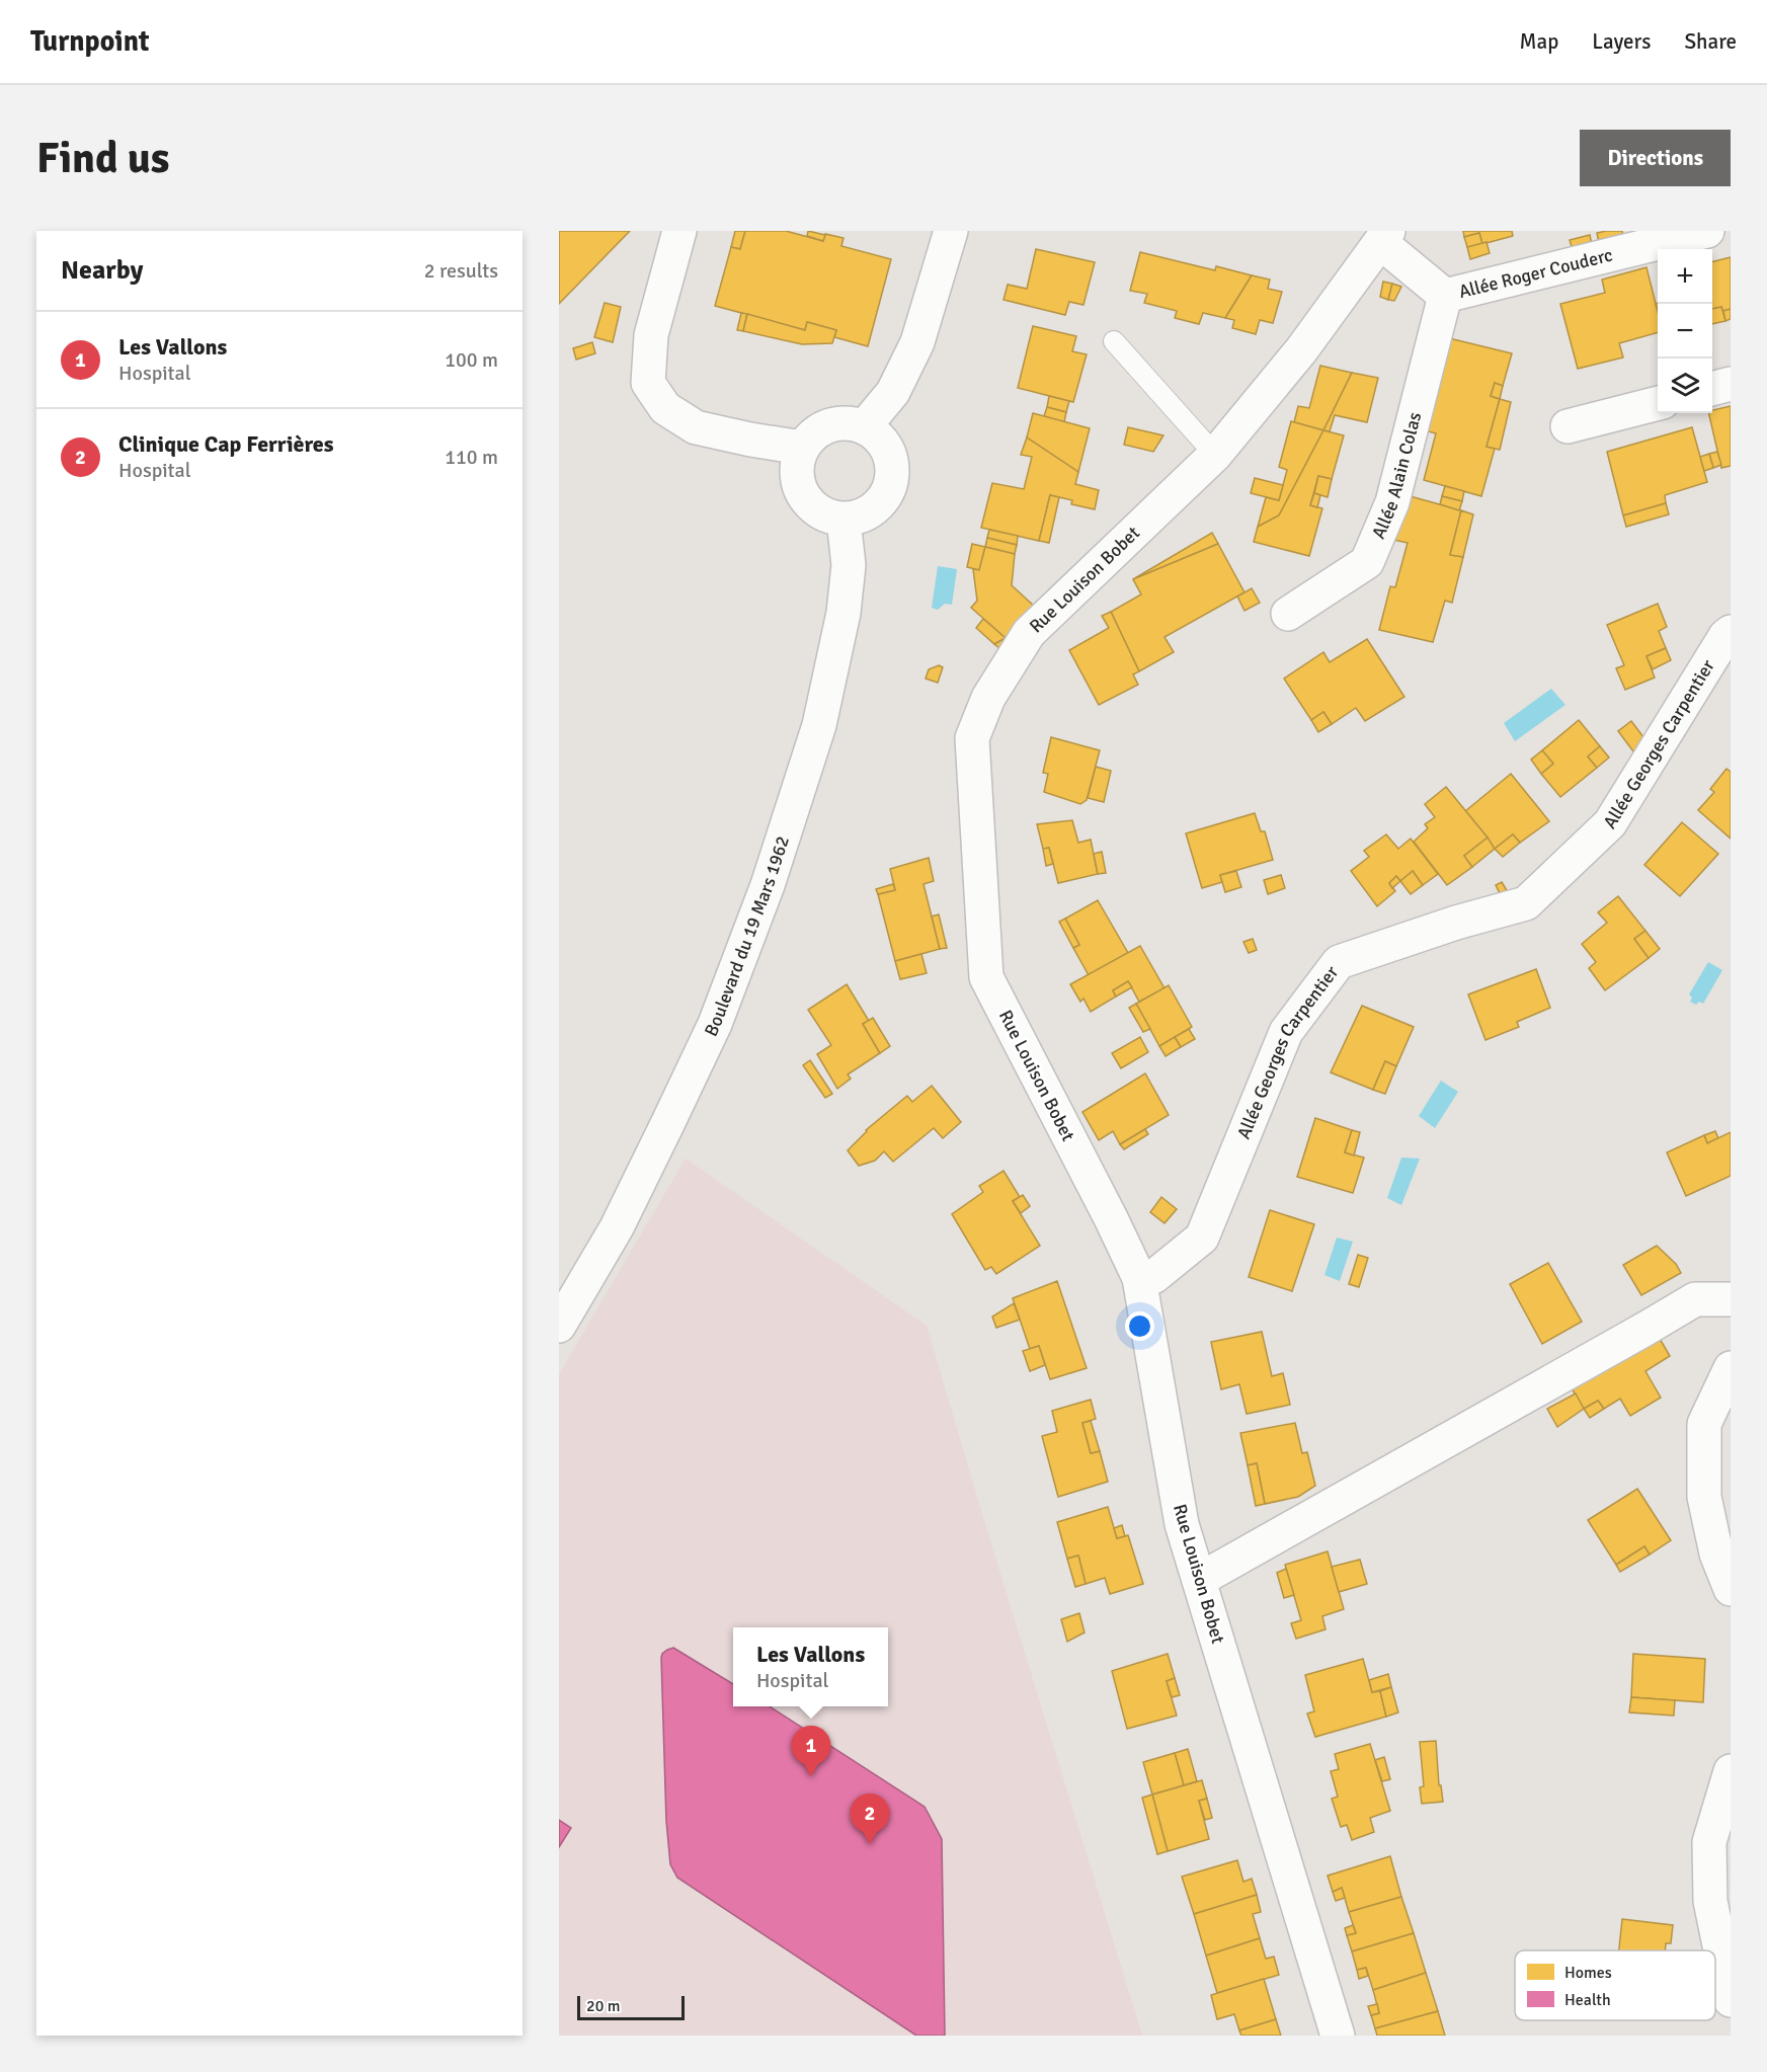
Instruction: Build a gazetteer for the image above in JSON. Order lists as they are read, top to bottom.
{
  "streets": {
    "street": [
      "Allée Roger Couderc",
      "Allée Alain Colas",
      "Rue Louison Bobet",
      "Allée Georges Carpentier",
      "Boulevard du 19 Mars 1962"
    ]
  },
  "crossings": [
    ["Allée Roger Couderc", "Allée Alain Colas"],
    ["Allée Roger Couderc", "Rue Louison Bobet"],
    ["Rue Louison Bobet", "Allée Georges Carpentier"]
  ],
  "legend": ["Homes", "Health"],
  "scale_bar": "20 m",
  "page": {
    "header": "Turnpoint",
    "nav": ["Map", "Layers", "Share"],
    "buttons": "Directions",
    "title": "Find us",
    "heading": ["Nearby", "2 results"],
    "map_buttons": ["+", "−"],
    "list": [
      {
        "mark": "1",
        "name": "Les Vallons",
        "note": "Hospital",
        "value": "100 m"
      },
      {
        "mark": "2",
        "name": "Clinique Cap Ferrières",
        "note": "Hospital",
        "value": "110 m"
      }
    ],
    "popup": ["Les Vallons", "Hospital"],
    "pins": ["1", "2"],
    "scale": "20 m"
  }
}
